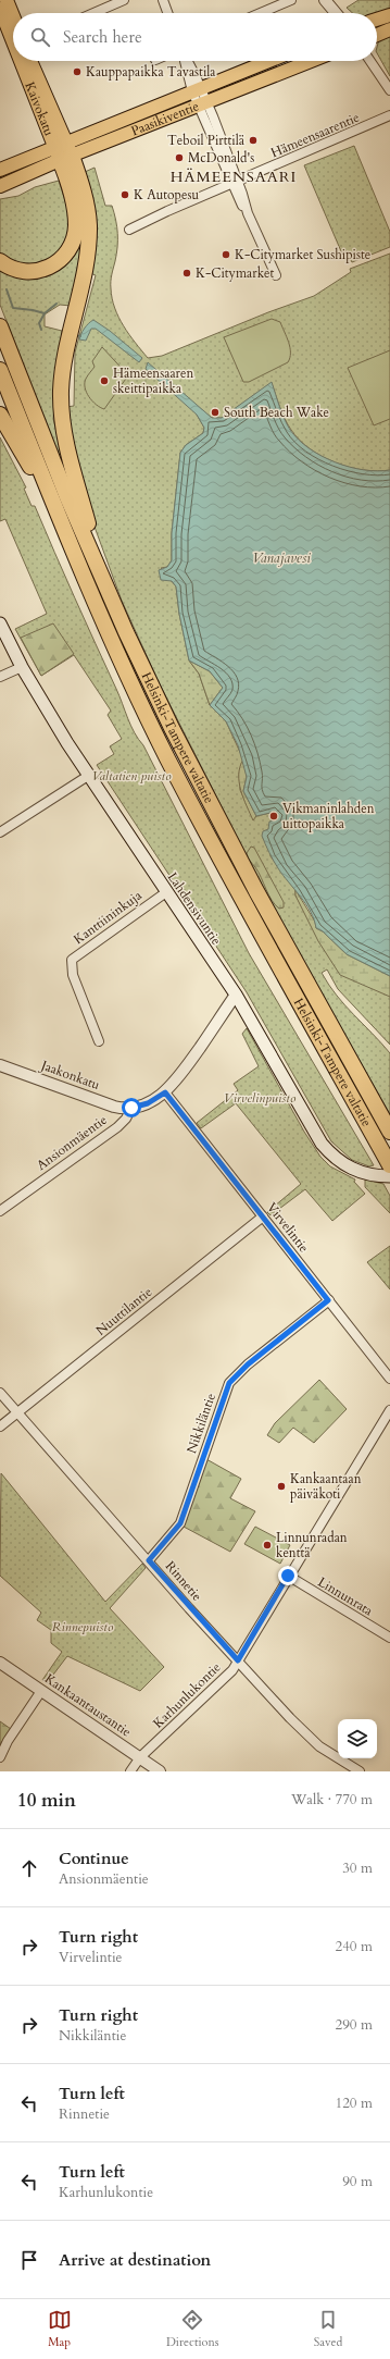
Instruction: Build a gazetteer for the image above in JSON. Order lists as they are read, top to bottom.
{
  "streets": {
    "highway": ["Helsinki-Tampere valtatie"],
    "main road": ["Kaivokatu", "Paasikiventie", "Lahdensivuntie"],
    "street": [
      "Hämeensaarentie",
      "Kanttiininkuja",
      "Jaakonkatu",
      "Ansionmäentie",
      "Virvelintie",
      "Nuuttilantie",
      "Nikkiläntie",
      "Rinnetie",
      "Linnunrata",
      "Karhunlukontie",
      "Kankaantaustantie"
    ]
  },
  "crossings": [
    ["Kaivokatu", "Paasikiventie"],
    ["Lahdensivuntie", "Kanttiininkuja"],
    ["Jaakonkatu", "Ansionmäentie"],
    ["Virvelintie", "Nuuttilantie"],
    ["Virvelintie", "Nikkiläntie"],
    ["Nuuttilantie", "Rinnetie"],
    ["Nikkiläntie", "Rinnetie"],
    ["Rinnetie", "Karhunlukontie"],
    ["Linnunrata", "Karhunlukontie"],
    ["Karhunlukontie", "Kankaantaustantie"]
  ],
  "districts": ["HÄMEENSAARI"],
  "water": ["Vanajavesi"],
  "parks": ["Valtatien puisto", "Virvelinpuisto", "Rinnepuisto"],
  "places": [
    "Kauppapaikka Tavastila",
    "Teboil Pirttilä",
    "McDonald's",
    "K Autopesu",
    "K-Citymarket Sushipiste",
    "K-Citymarket",
    "Hämeensaaren skeittipaikka",
    "South Beach Wake",
    "Vikmaninlahden uittopaikka",
    "Kankaantaan päiväkoti",
    "Linnunradan kenttä"
  ],
  "page": {
    "search": "Search here",
    "heading": ["10 min", "Walk · 770 m"],
    "list": [
      ["Continue", "Ansionmäentie", "30 m"],
      ["Turn right", "Virvelintie", "240 m"],
      ["Turn right", "Nikkiläntie", "290 m"],
      ["Turn left", "Rinnetie", "120 m"],
      ["Turn left", "Karhunlukontie", "90 m"],
      "Arrive at destination"
    ],
    "nav": ["Map", "Directions", "Saved"]
  }
}
